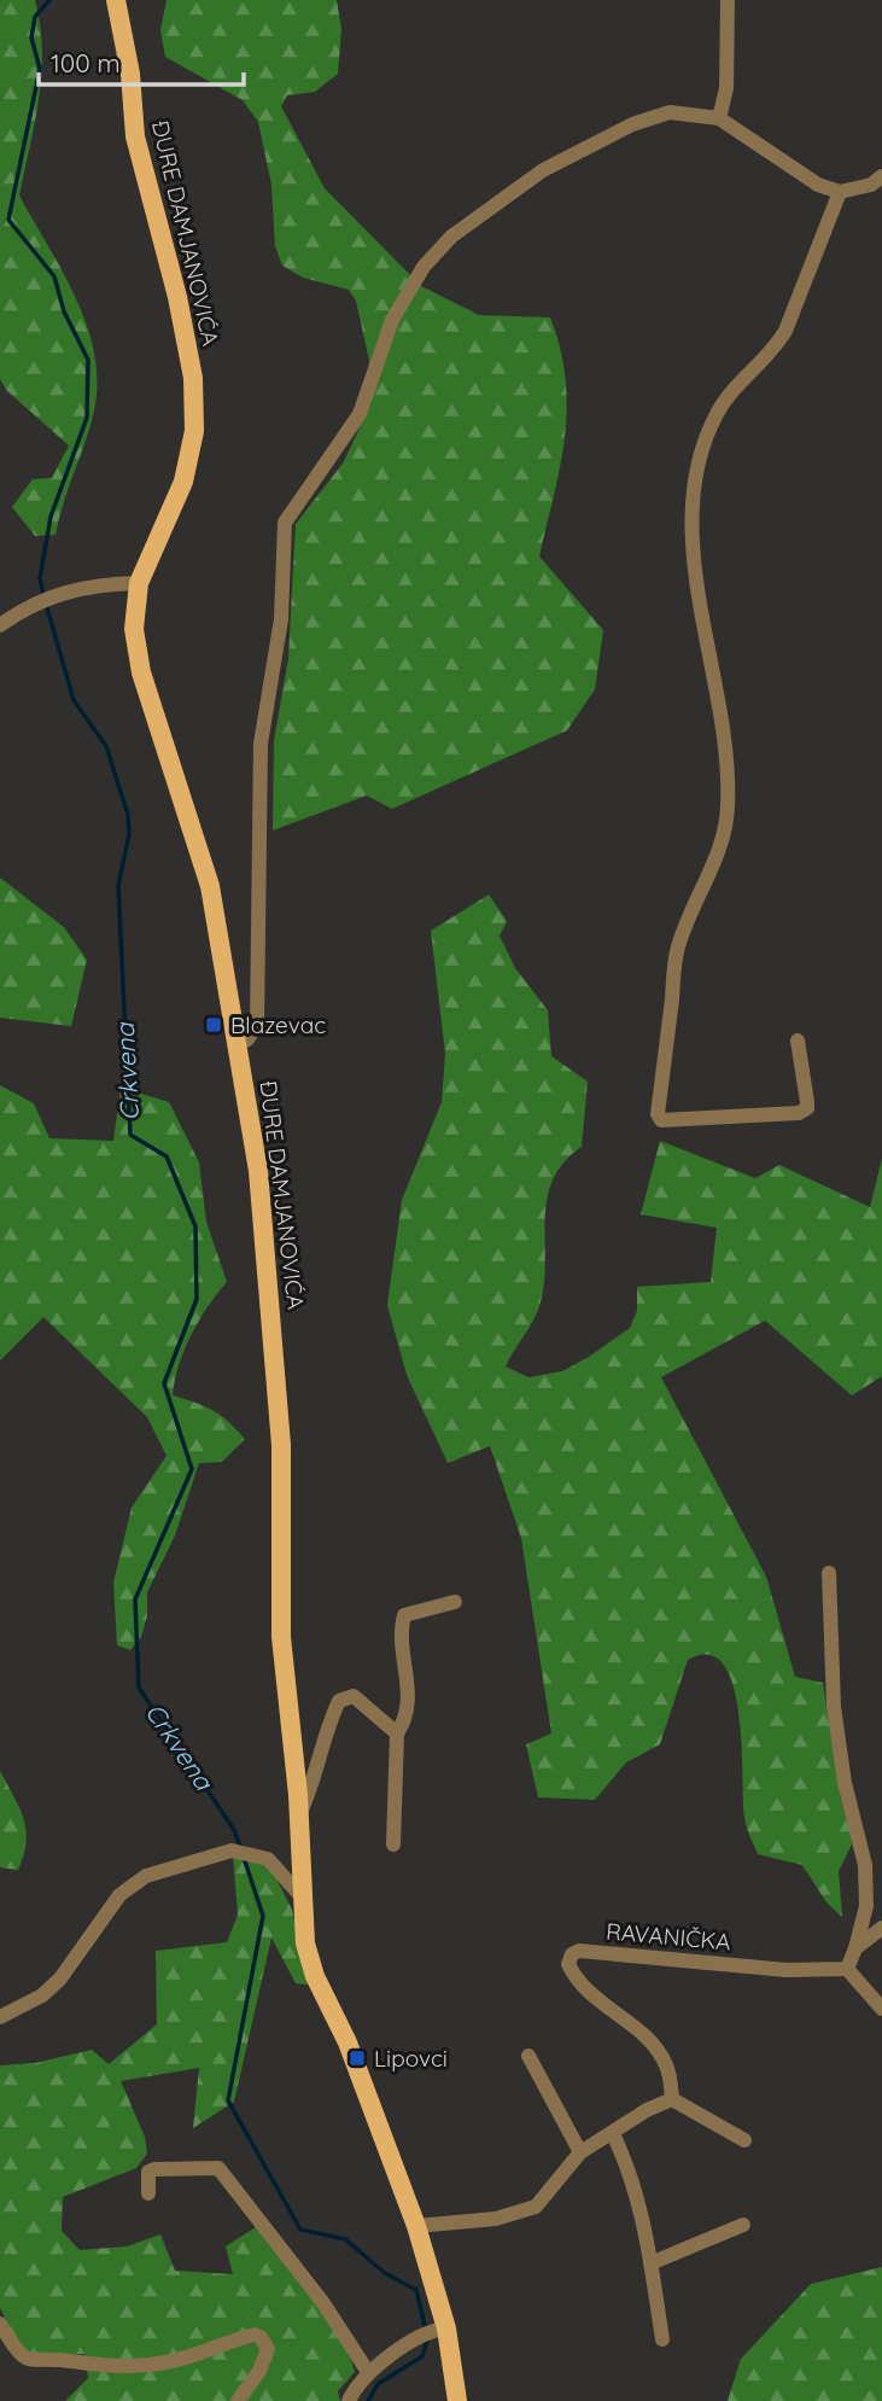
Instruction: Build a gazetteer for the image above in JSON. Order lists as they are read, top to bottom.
{
  "streets": {
    "main road": ["ĐURE DAMJANOVIĆA"],
    "street": ["RAVANIČKA"]
  },
  "water": ["Crkvena"],
  "places": {
    "transit": ["Blazevac", "Lipovci"]
  },
  "scale_bar": "100 m"
}
